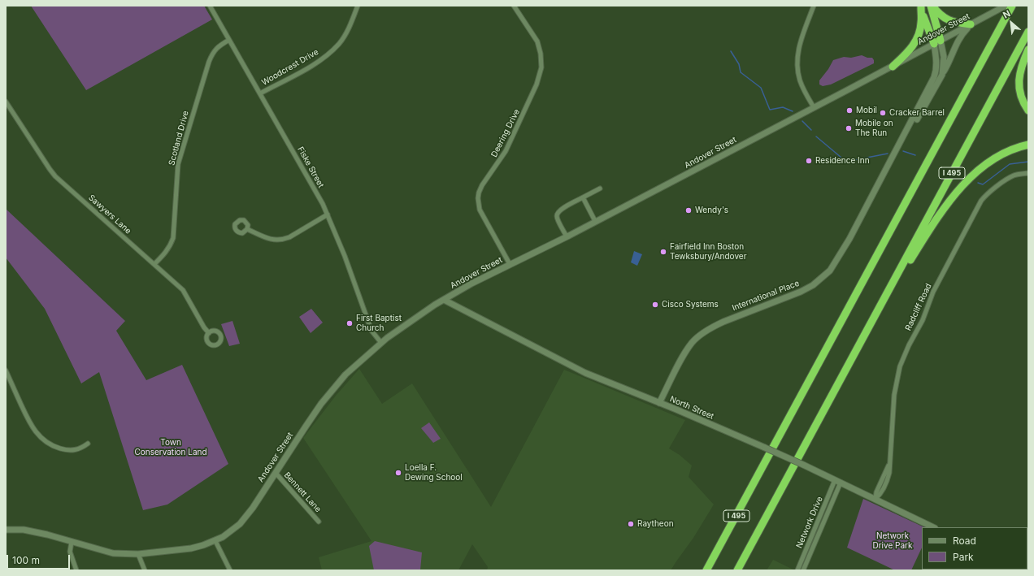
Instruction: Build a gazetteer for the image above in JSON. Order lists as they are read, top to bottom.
{
  "streets": {
    "highway": ["I 495"],
    "main road": ["Andover Street", "International Place", "North Street"],
    "street": [
      "Woodcrest Drive",
      "Deering Drive",
      "Scotland Drive",
      "Fiske Street",
      "Sawyers Lane",
      "Radcliff Road",
      "Bennett Lane",
      "Network Drive"
    ]
  },
  "crossings": [
    ["Andover Street", "Deering Drive"],
    ["Andover Street", "Fiske Street"],
    ["Andover Street", "International Place"],
    ["Andover Street", "North Street"],
    ["Andover Street", "Bennett Lane"],
    ["Woodcrest Drive", "Fiske Street"],
    ["Scotland Drive", "Fiske Street"],
    ["Scotland Drive", "Sawyers Lane"],
    ["International Place", "North Street"],
    ["Radcliff Road", "North Street"],
    ["North Street", "Network Drive"]
  ],
  "parks": ["Town Conservation Land", "Network Drive Park"],
  "places": [
    "Mobil",
    "Cracker Barrel",
    "Mobile on The Run",
    "Residence Inn",
    "Wendy's",
    "Fairfield Inn Boston Tewksbury/Andover",
    "Cisco Systems",
    "First Baptist Church",
    "Loella F. Dewing School",
    "Raytheon"
  ],
  "legend": ["Road", "Park"],
  "scale_bar": "100 m",
  "north": "top left"
}
